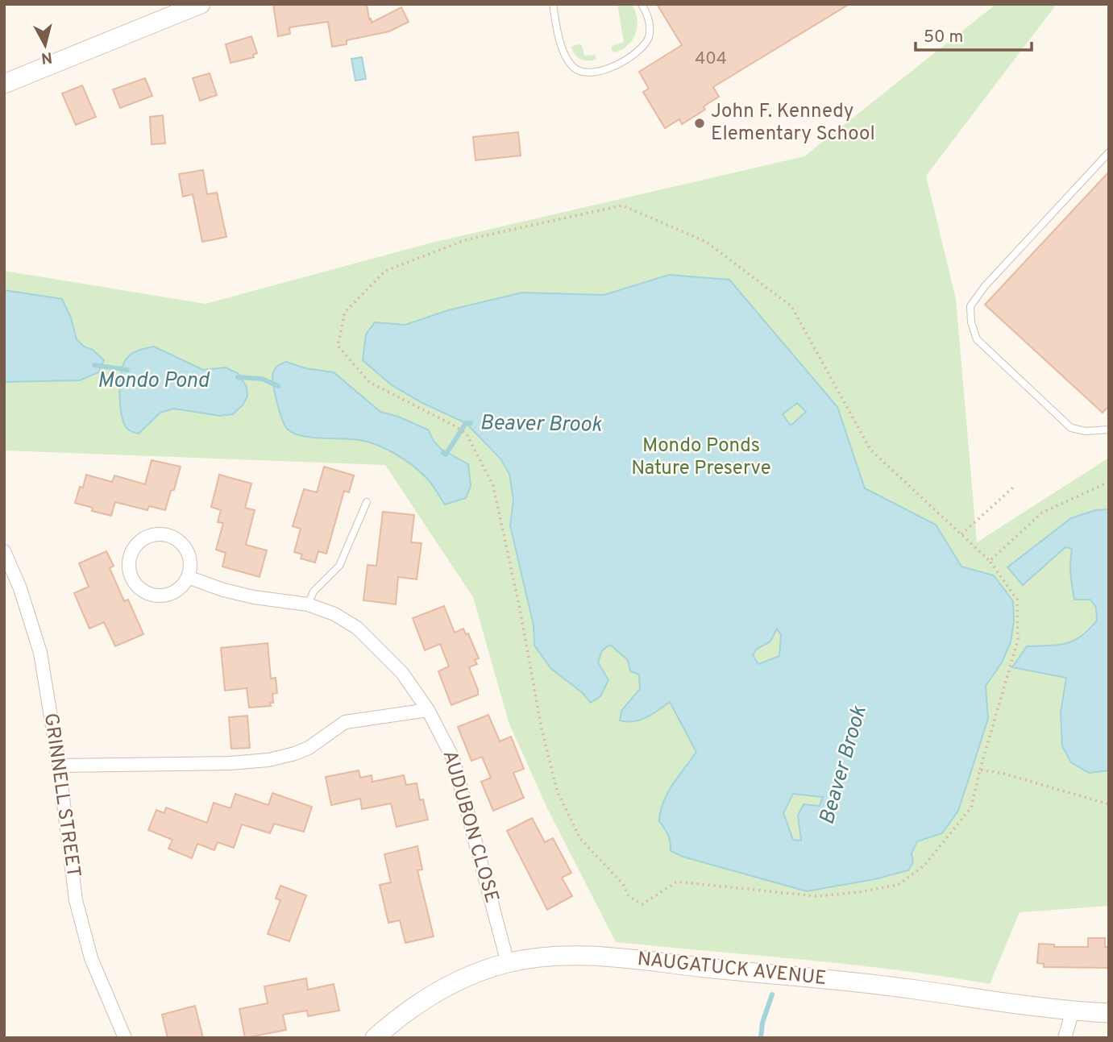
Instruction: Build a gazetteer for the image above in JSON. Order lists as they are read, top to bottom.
{
  "streets": {
    "main road": ["NAUGATUCK AVENUE"],
    "street": ["GRINNELL STREET", "AUDUBON CLOSE"]
  },
  "crossings": [
    ["AUDUBON CLOSE", "NAUGATUCK AVENUE"]
  ],
  "water": ["Mondo Pond", "Beaver Brook"],
  "parks": ["Mondo Ponds Nature Preserve"],
  "places": ["John F. Kennedy Elementary School"],
  "house_numbers": ["404"],
  "scale_bar": "50 m",
  "north": "bottom"
}
